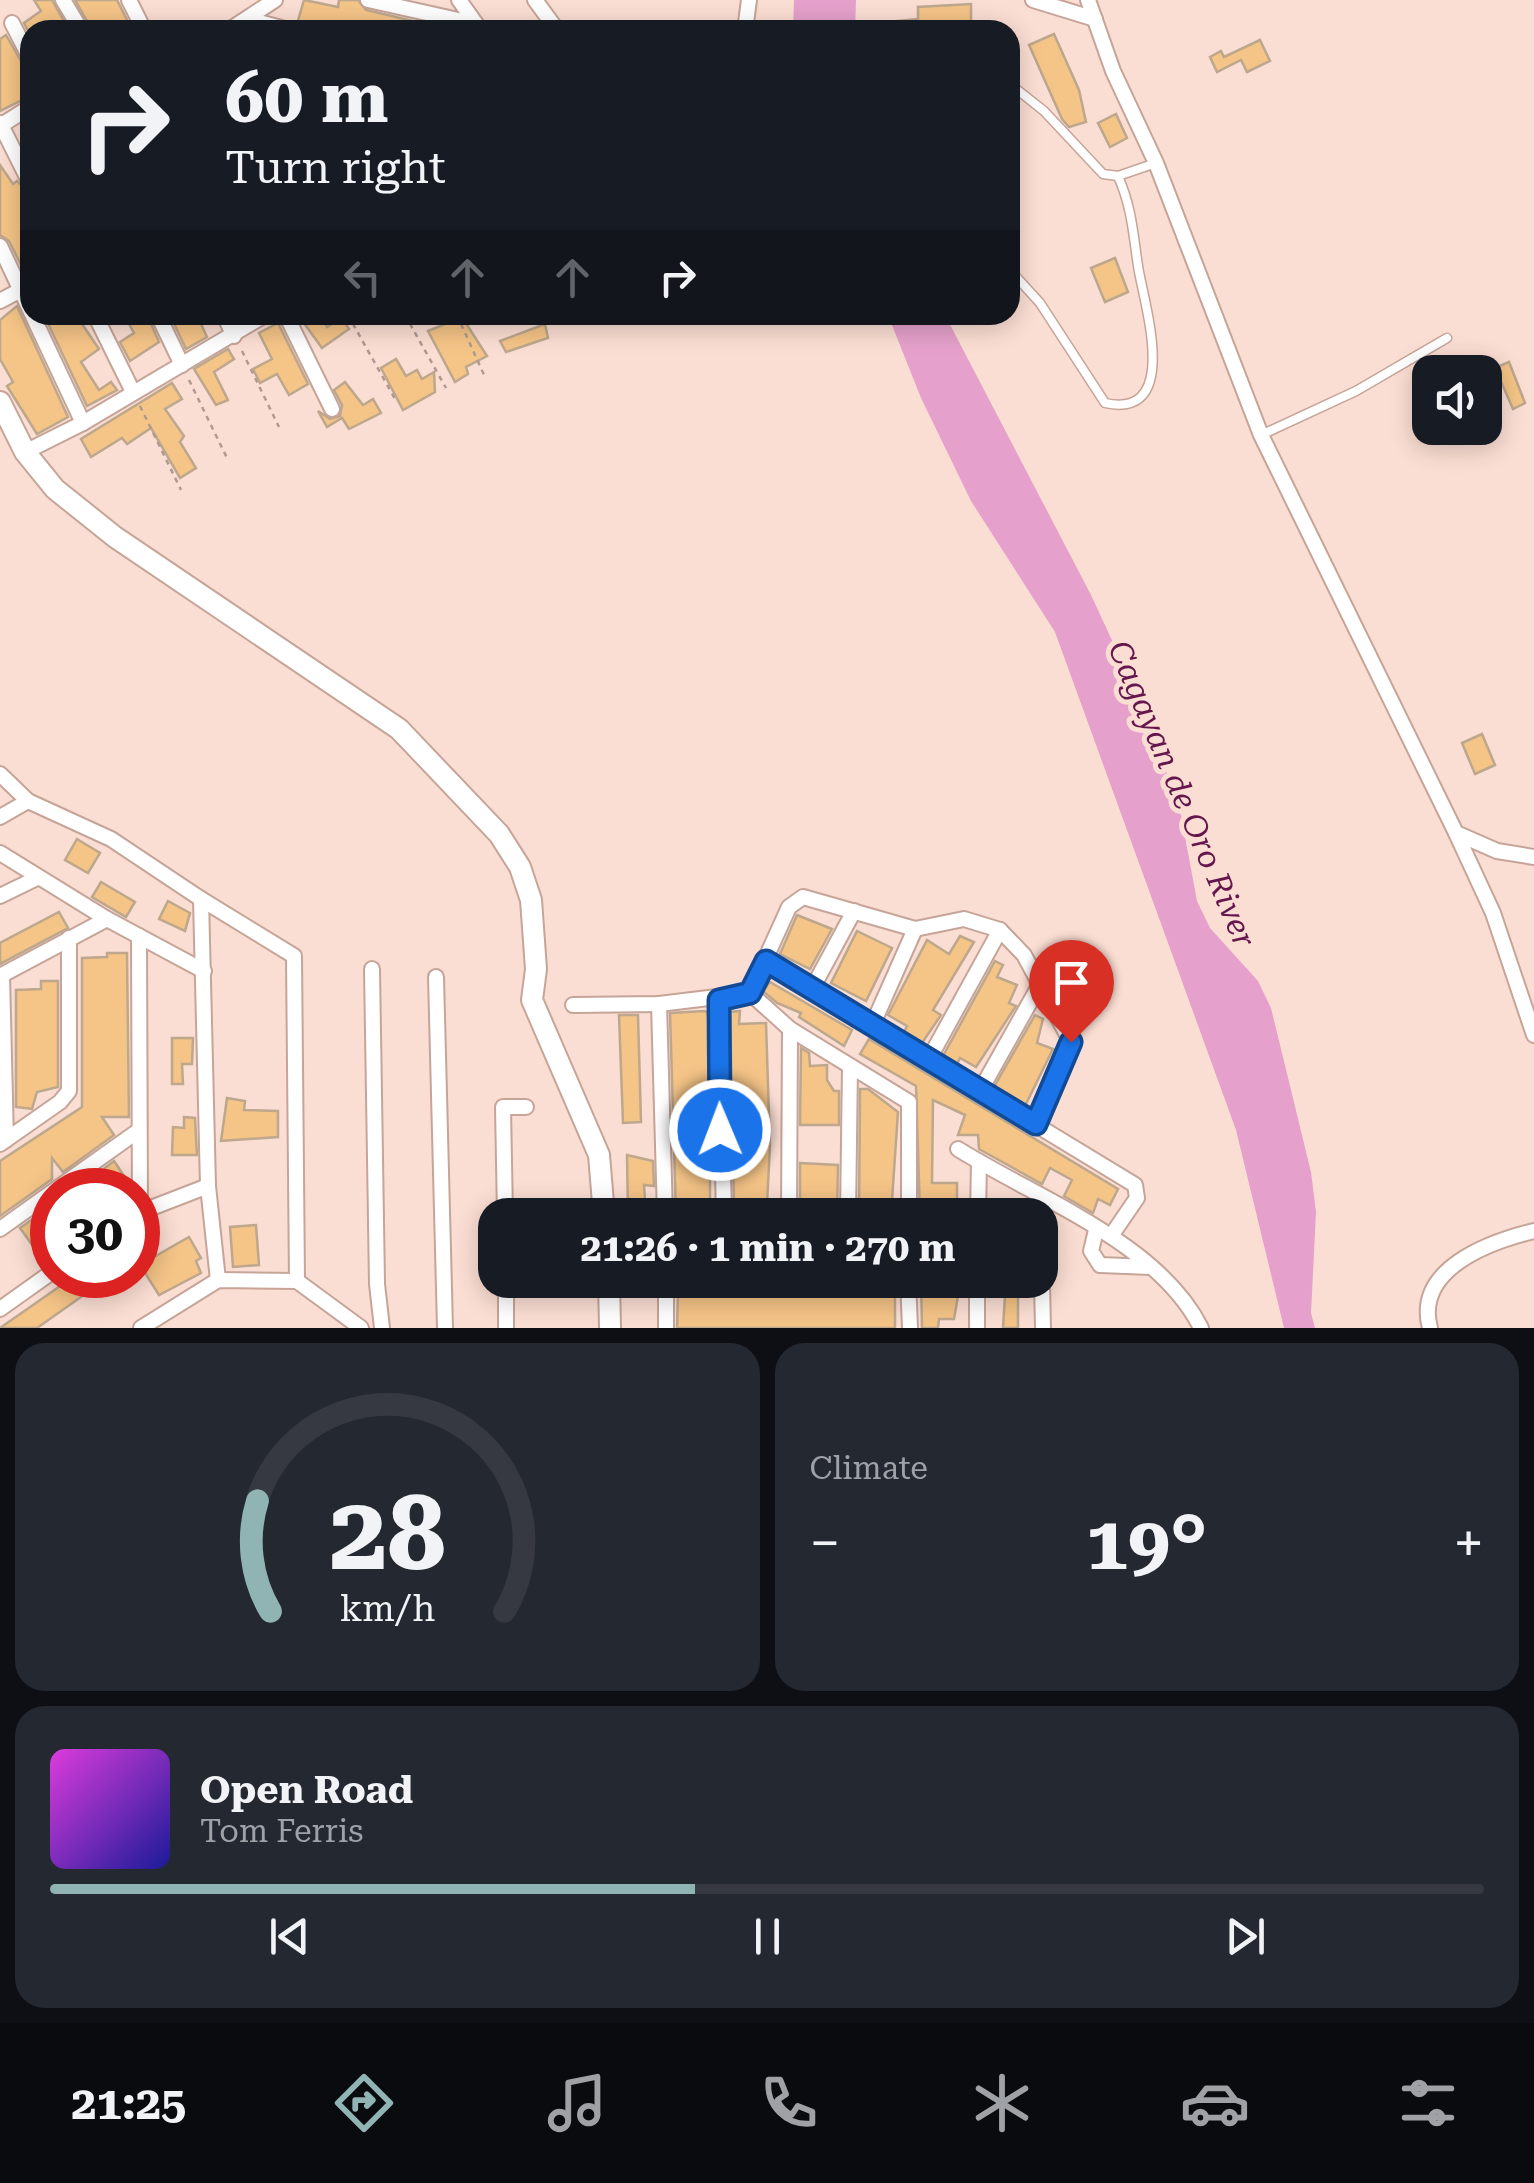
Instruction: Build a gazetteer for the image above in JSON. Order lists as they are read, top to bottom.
{
  "water": ["Cagayan de Oro River"],
  "page": {
    "turn": ["60 m", "Turn right"],
    "limit": "30",
    "trip": "21:26 · 1 min · 270 m",
    "tile": "Climate",
    "heat": ["−", "19°", "+"],
    "song": ["Open Road", "Tom Ferris"],
    "tabs": "21:25",
    "gauge": ["28", "km/h"]
  }
}
